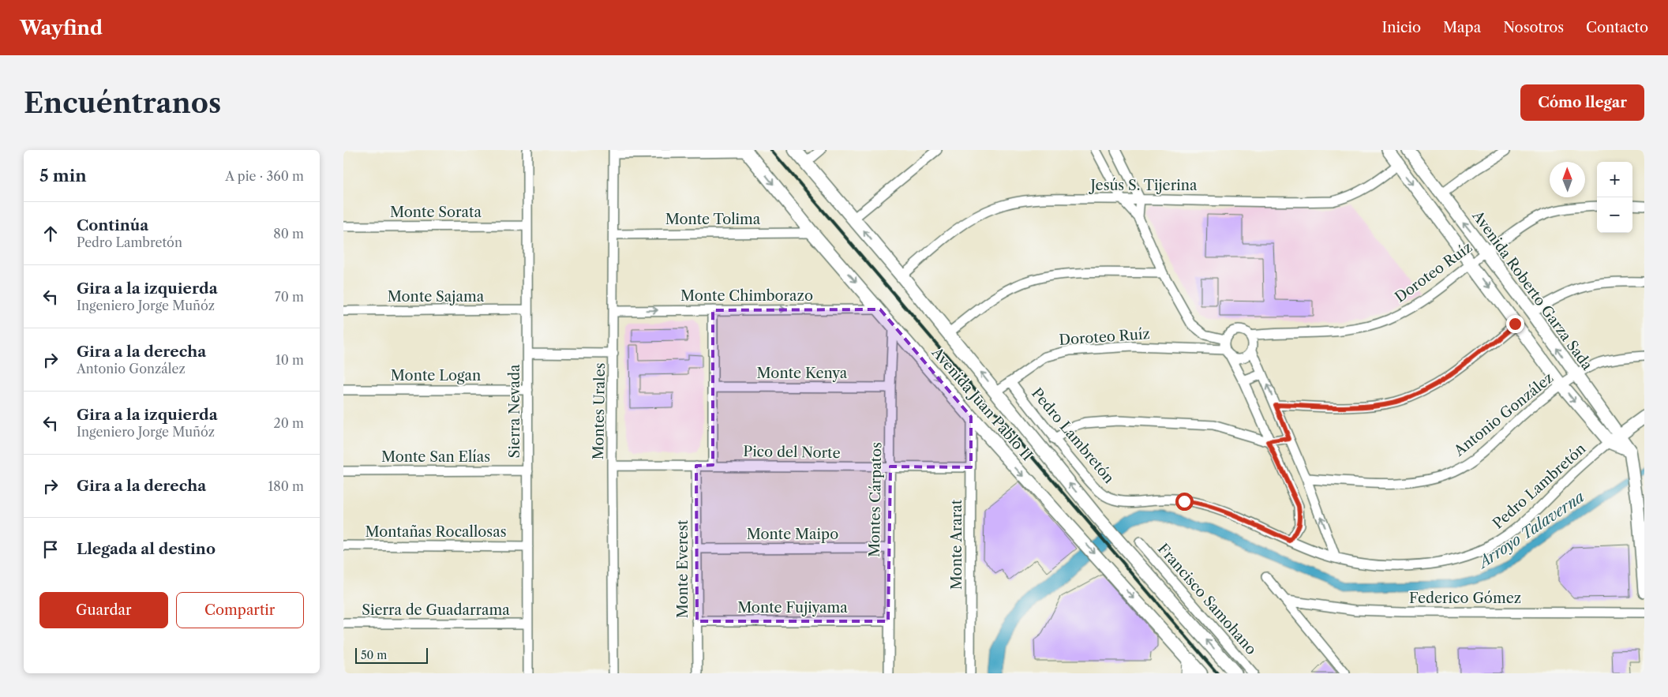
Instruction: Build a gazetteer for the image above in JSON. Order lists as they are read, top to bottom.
{
  "streets": {
    "main road": ["Avenida Juan Pablo II"],
    "street": [
      "Jesús S. Tijerina",
      "Monte Sorata",
      "Monte Tolima",
      "Doroteo Ruíz",
      "Avenida Roberto Garza Sada",
      "Monte Chimborazo",
      "Monte Sajama",
      "Monte Kenya",
      "Monte Logan",
      "Sierra Nevada",
      "Montes Urales",
      "Antonio González",
      "Pedro Lambretón",
      "Pico del Norte",
      "Monte San Elías",
      "Montes Cárpatos",
      "Montañas Rocallosas",
      "Monte Maipo",
      "Monte Ararat",
      "Monte Everest",
      "Federico Gómez",
      "Francisco Samohano",
      "Monte Fujiyama",
      "Sierra de Guadarrama"
    ]
  },
  "crossings": [
    ["Jesús S. Tijerina", "Avenida Juan Pablo II"],
    ["Monte Sorata", "Sierra Nevada"],
    ["Monte Tolima", "Avenida Juan Pablo II"],
    ["Monte Tolima", "Montes Urales"],
    ["Doroteo Ruíz", "Avenida Roberto Garza Sada"],
    ["Doroteo Ruíz", "Avenida Juan Pablo II"],
    ["Doroteo Ruíz", "Pedro Lambretón"],
    ["Avenida Roberto Garza Sada", "Antonio González"],
    ["Monte Chimborazo", "Avenida Juan Pablo II"],
    ["Monte Chimborazo", "Montes Urales"],
    ["Monte Sajama", "Sierra Nevada"],
    ["Monte Kenya", "Montes Cárpatos"],
    ["Monte Logan", "Sierra Nevada"],
    ["Avenida Juan Pablo II", "Montes Cárpatos"],
    ["Avenida Juan Pablo II", "Monte Ararat"],
    ["Sierra Nevada", "Monte San Elías"],
    ["Sierra Nevada", "Montañas Rocallosas"],
    ["Sierra Nevada", "Sierra de Guadarrama"],
    ["Montes Urales", "Pico del Norte"],
    ["Pico del Norte", "Montes Cárpatos"],
    ["Pico del Norte", "Monte Ararat"],
    ["Pico del Norte", "Monte Everest"],
    ["Montes Cárpatos", "Monte Maipo"],
    ["Montes Cárpatos", "Monte Fujiyama"],
    ["Monte Maipo", "Monte Everest"],
    ["Monte Everest", "Monte Fujiyama"]
  ],
  "one_way": ["Monte Chimborazo"],
  "water": ["Arroyo Talaverna"],
  "scale_bar": "50 m",
  "north": "top",
  "page": {
    "header": "Wayfind",
    "nav": [
      "Inicio",
      "Mapa",
      "Nosotros",
      "Contacto"
    ],
    "buttons": [
      "Cómo llegar",
      ["Guardar", "Compartir"]
    ],
    "title": "Encuéntranos",
    "heading": ["5 min", "A pie · 360 m"],
    "map_buttons": ["+", "−"],
    "list": [
      ["Continúa", "Pedro Lambretón", "80 m"],
      ["Gira a la izquierda", "Ingeniero Jorge Muñóz", "70 m"],
      ["Gira a la derecha", "Antonio González", "10 m"],
      ["Gira a la izquierda", "Ingeniero Jorge Muñóz", "20 m"],
      ["Gira a la derecha", "180 m"],
      "Llegada al destino"
    ],
    "scale": "50 m"
  }
}
